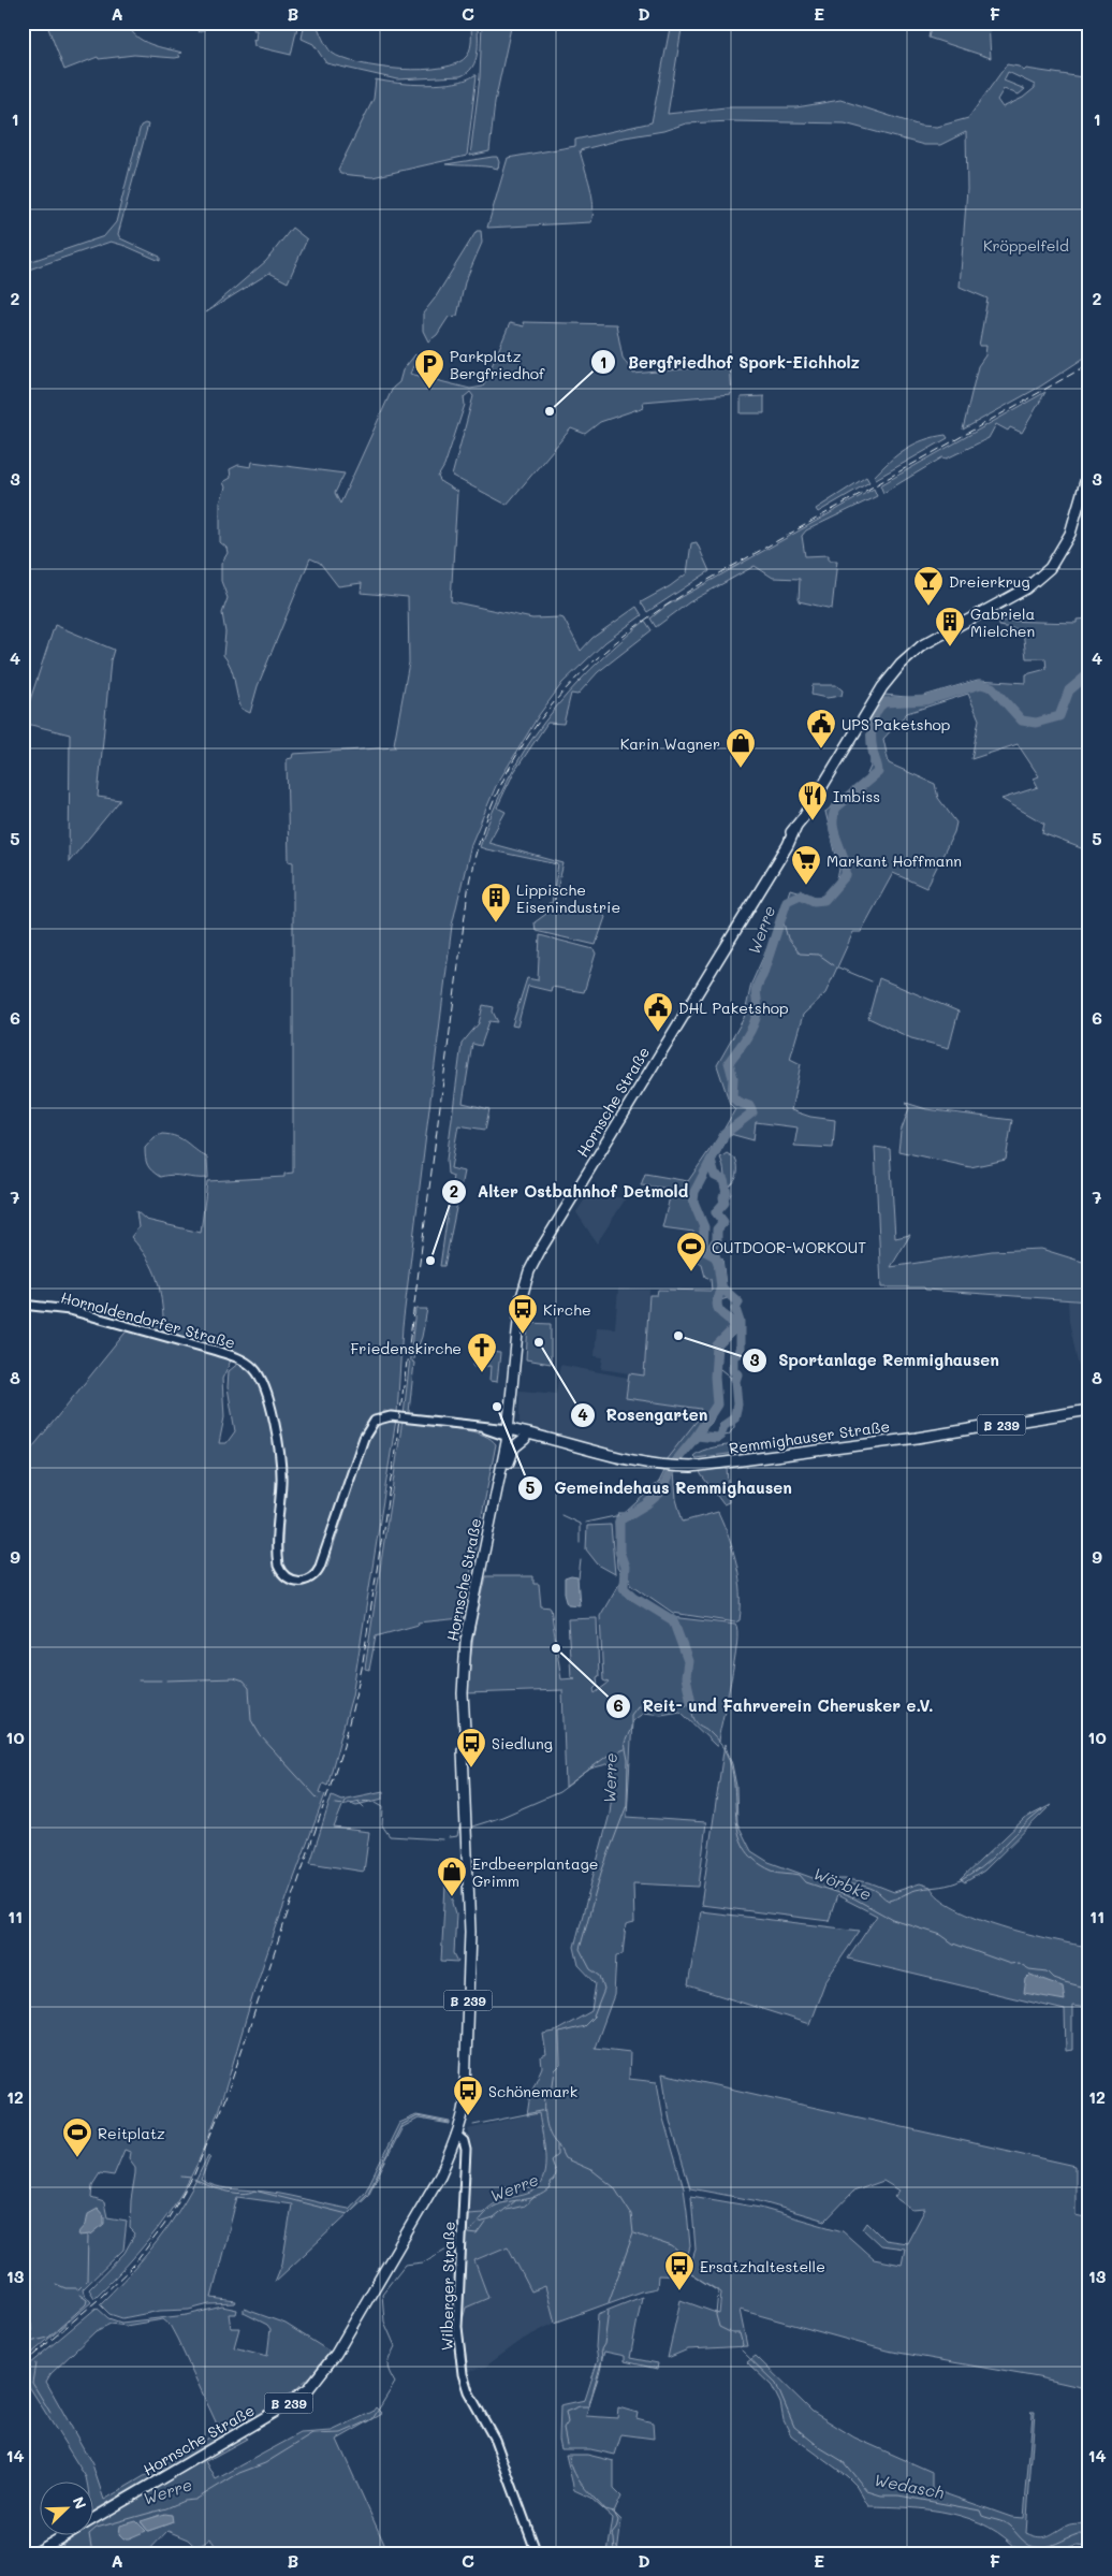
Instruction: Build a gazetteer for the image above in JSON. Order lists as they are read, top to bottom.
{
  "streets": {
    "main road": ["Hornsche Straße", "B 239", "Remmighauser Straße"],
    "street": ["Hornoldendorfer Straße", "Wilberger Straße"]
  },
  "crossings": [
    ["Hornsche Straße", "Hornoldendorfer Straße"],
    ["Hornsche Straße", "Remmighauser Straße"],
    ["Hornsche Straße", "Wilberger Straße"],
    ["Hornoldendorfer Straße", "Remmighauser Straße"]
  ],
  "water": ["Werre", "Wörbke", "Wedasch"],
  "parks": ["Kröppelfeld"],
  "places": {
    "parking": ["Parkplatz Bergfriedhof"],
    "other": [
      "Bergfriedhof Spork-Eichholz",
      "Alter Ostbahnhof Detmold",
      "Sportanlage Remmighausen",
      "Rosengarten",
      "Gemeindehaus Remmighausen",
      "Reit- und Fahrverein Cherusker e.V."
    ],
    "bar": ["Dreierkrug"],
    "building": ["Gabriela Mielchen", "Lippische Eisenindustrie"],
    "public building": ["UPS Paketshop", "DHL Paketshop"],
    "shop": ["Karin Wagner", "Erdbeerplantage Grimm"],
    "restaurant": ["Imbiss"],
    "supermarket": ["Markant Hoffmann"],
    "sports": ["OUTDOOR-WORKOUT", "Reitplatz"],
    "bus stop": [
      "Kirche",
      "Siedlung",
      "Schönemark",
      "Ersatzhaltestelle"
    ],
    "church": ["Friedenskirche"]
  },
  "north": "top right",
  "grid": {
    "columns": [
      "A",
      "B",
      "C",
      "D",
      "E",
      "F"
    ],
    "rows": [
      "1",
      "2",
      "3",
      "4",
      "5",
      "6",
      "7",
      "8",
      "9",
      "10",
      "11",
      "12",
      "13",
      "14"
    ]
  }
}
